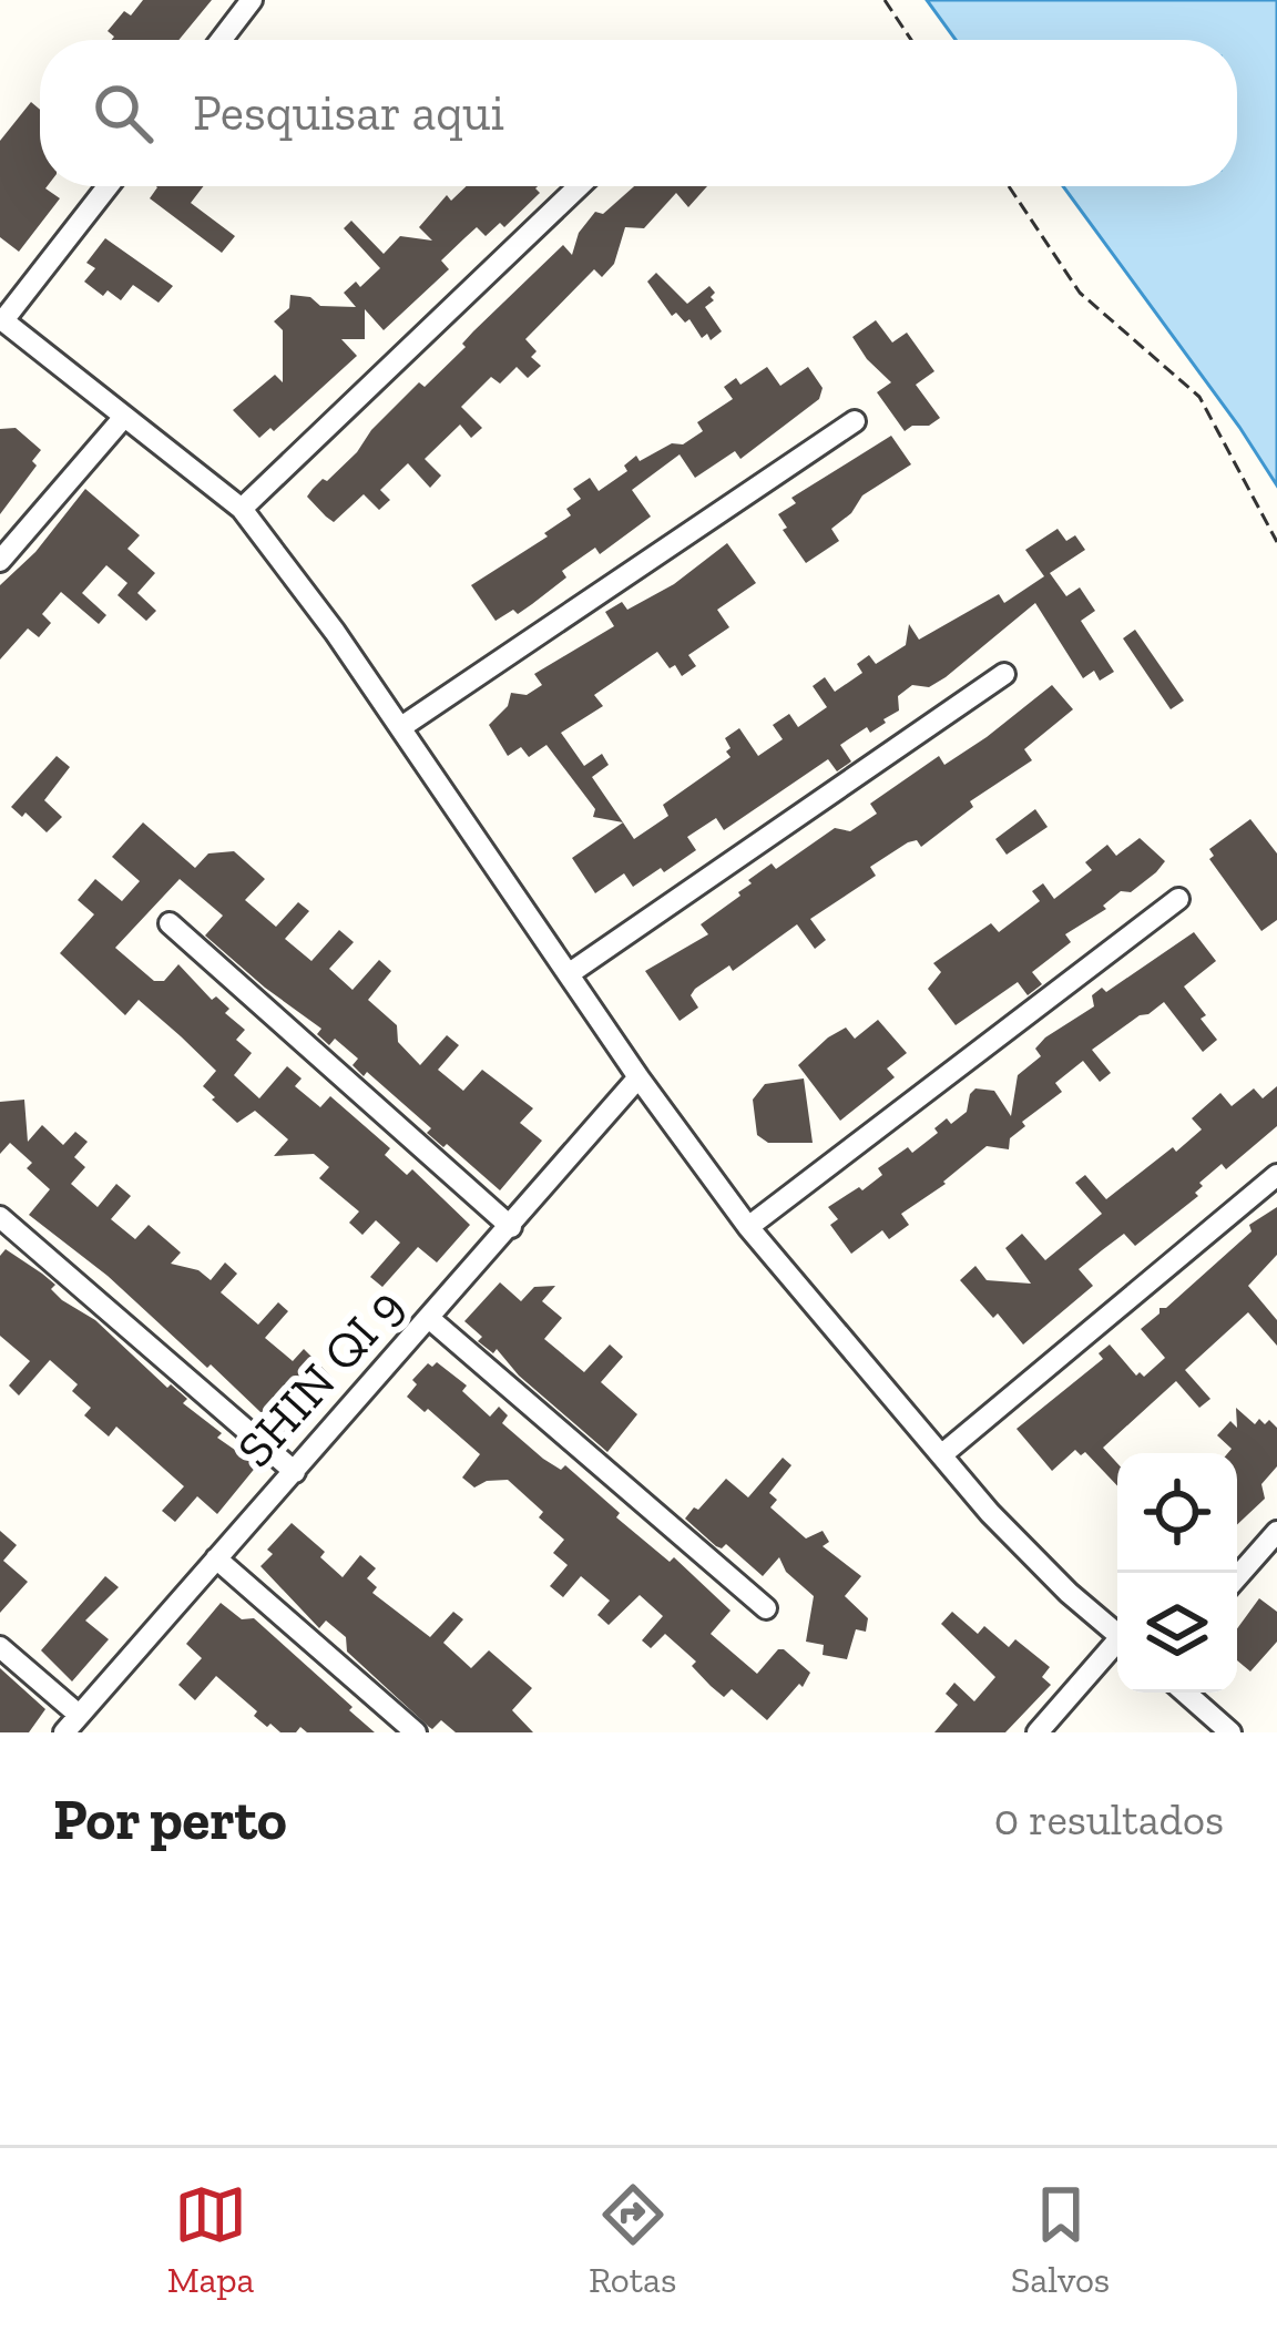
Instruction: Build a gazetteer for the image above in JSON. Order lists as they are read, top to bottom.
{
  "streets": {
    "street": ["SHIN QI 9"]
  },
  "page": {
    "search": "Pesquisar aqui",
    "heading": ["Por perto", "0 resultados"],
    "nav": ["Mapa", "Rotas", "Salvos"]
  }
}
